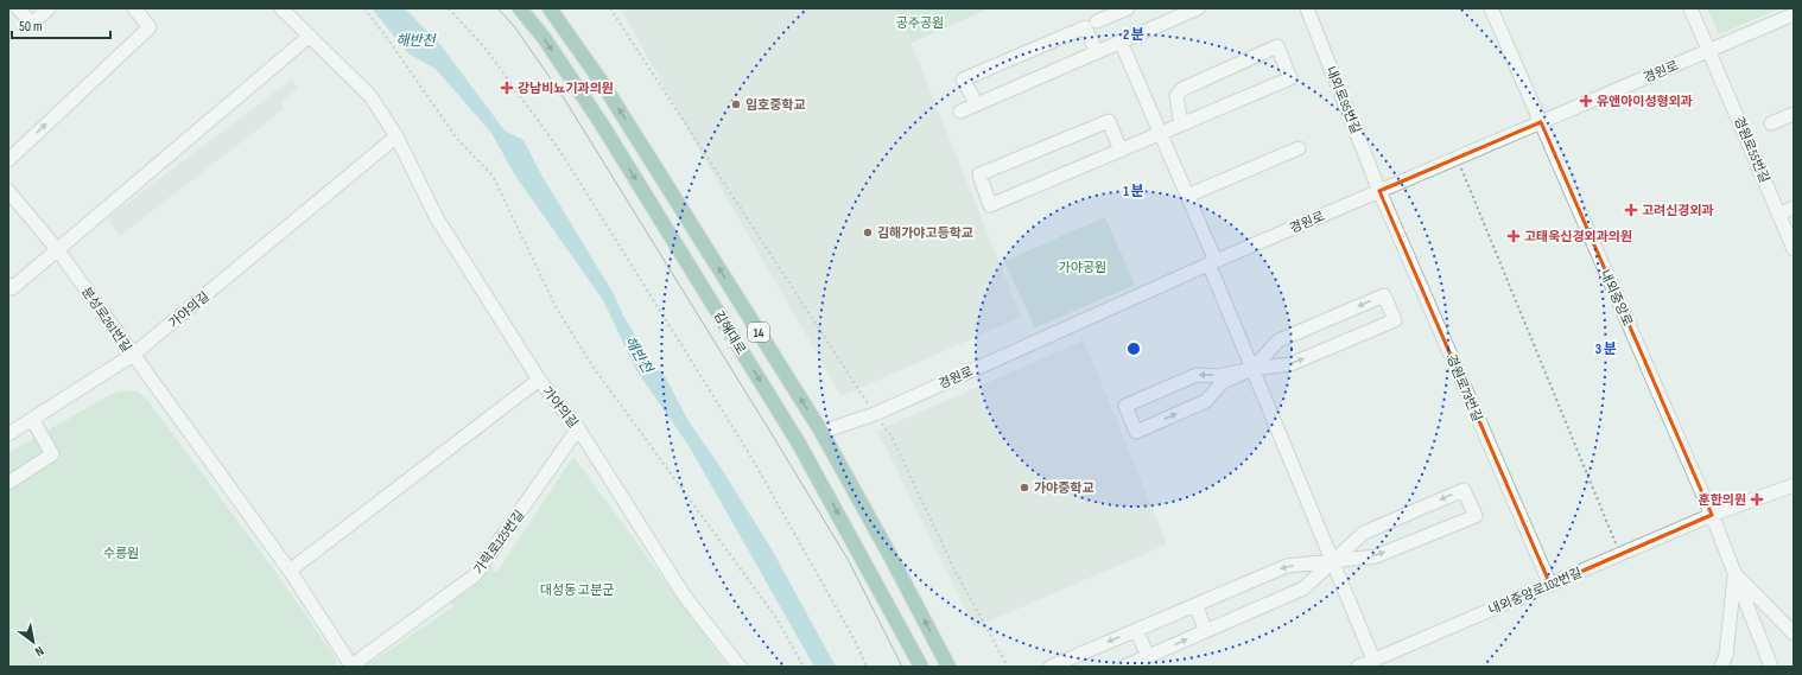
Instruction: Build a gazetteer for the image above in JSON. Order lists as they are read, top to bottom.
{
  "streets": {
    "main road": ["김해대로", "14"],
    "street": [
      "경원로",
      "내외로95번길",
      "경원로55번길",
      "내외중앙로",
      "가야의길",
      "분성로261번길",
      "경원로73번길",
      "가락로125번길",
      "내외중앙로102번길"
    ]
  },
  "crossings": [
    ["경원로", "내외로95번길"],
    ["경원로", "경원로55번길"],
    ["경원로", "내외중앙로"],
    ["경원로", "김해대로"],
    ["경원로", "경원로73번길"],
    ["내외로95번길", "경원로73번길"],
    ["내외중앙로", "내외중앙로102번길"],
    ["가야의길", "분성로261번길"],
    ["가야의길", "가락로125번길"],
    ["경원로73번길", "내외중앙로102번길"]
  ],
  "water": ["해반천"],
  "parks": [
    "공주공원",
    "가야공원",
    "수릉원",
    "대성동 고분군"
  ],
  "places": {
    "health": [
      "강남비뇨기과의원",
      "유앤아이성형외과",
      "고려신경외과",
      "고태욱신경외과의원",
      "훈한의원"
    ],
    "other": ["임호중학교", "김해가야고등학교", "가야중학교"]
  },
  "scale_bar": "50 m",
  "north": "bottom right",
  "rings": ["2 분", "1 분", "3 분"]
}
